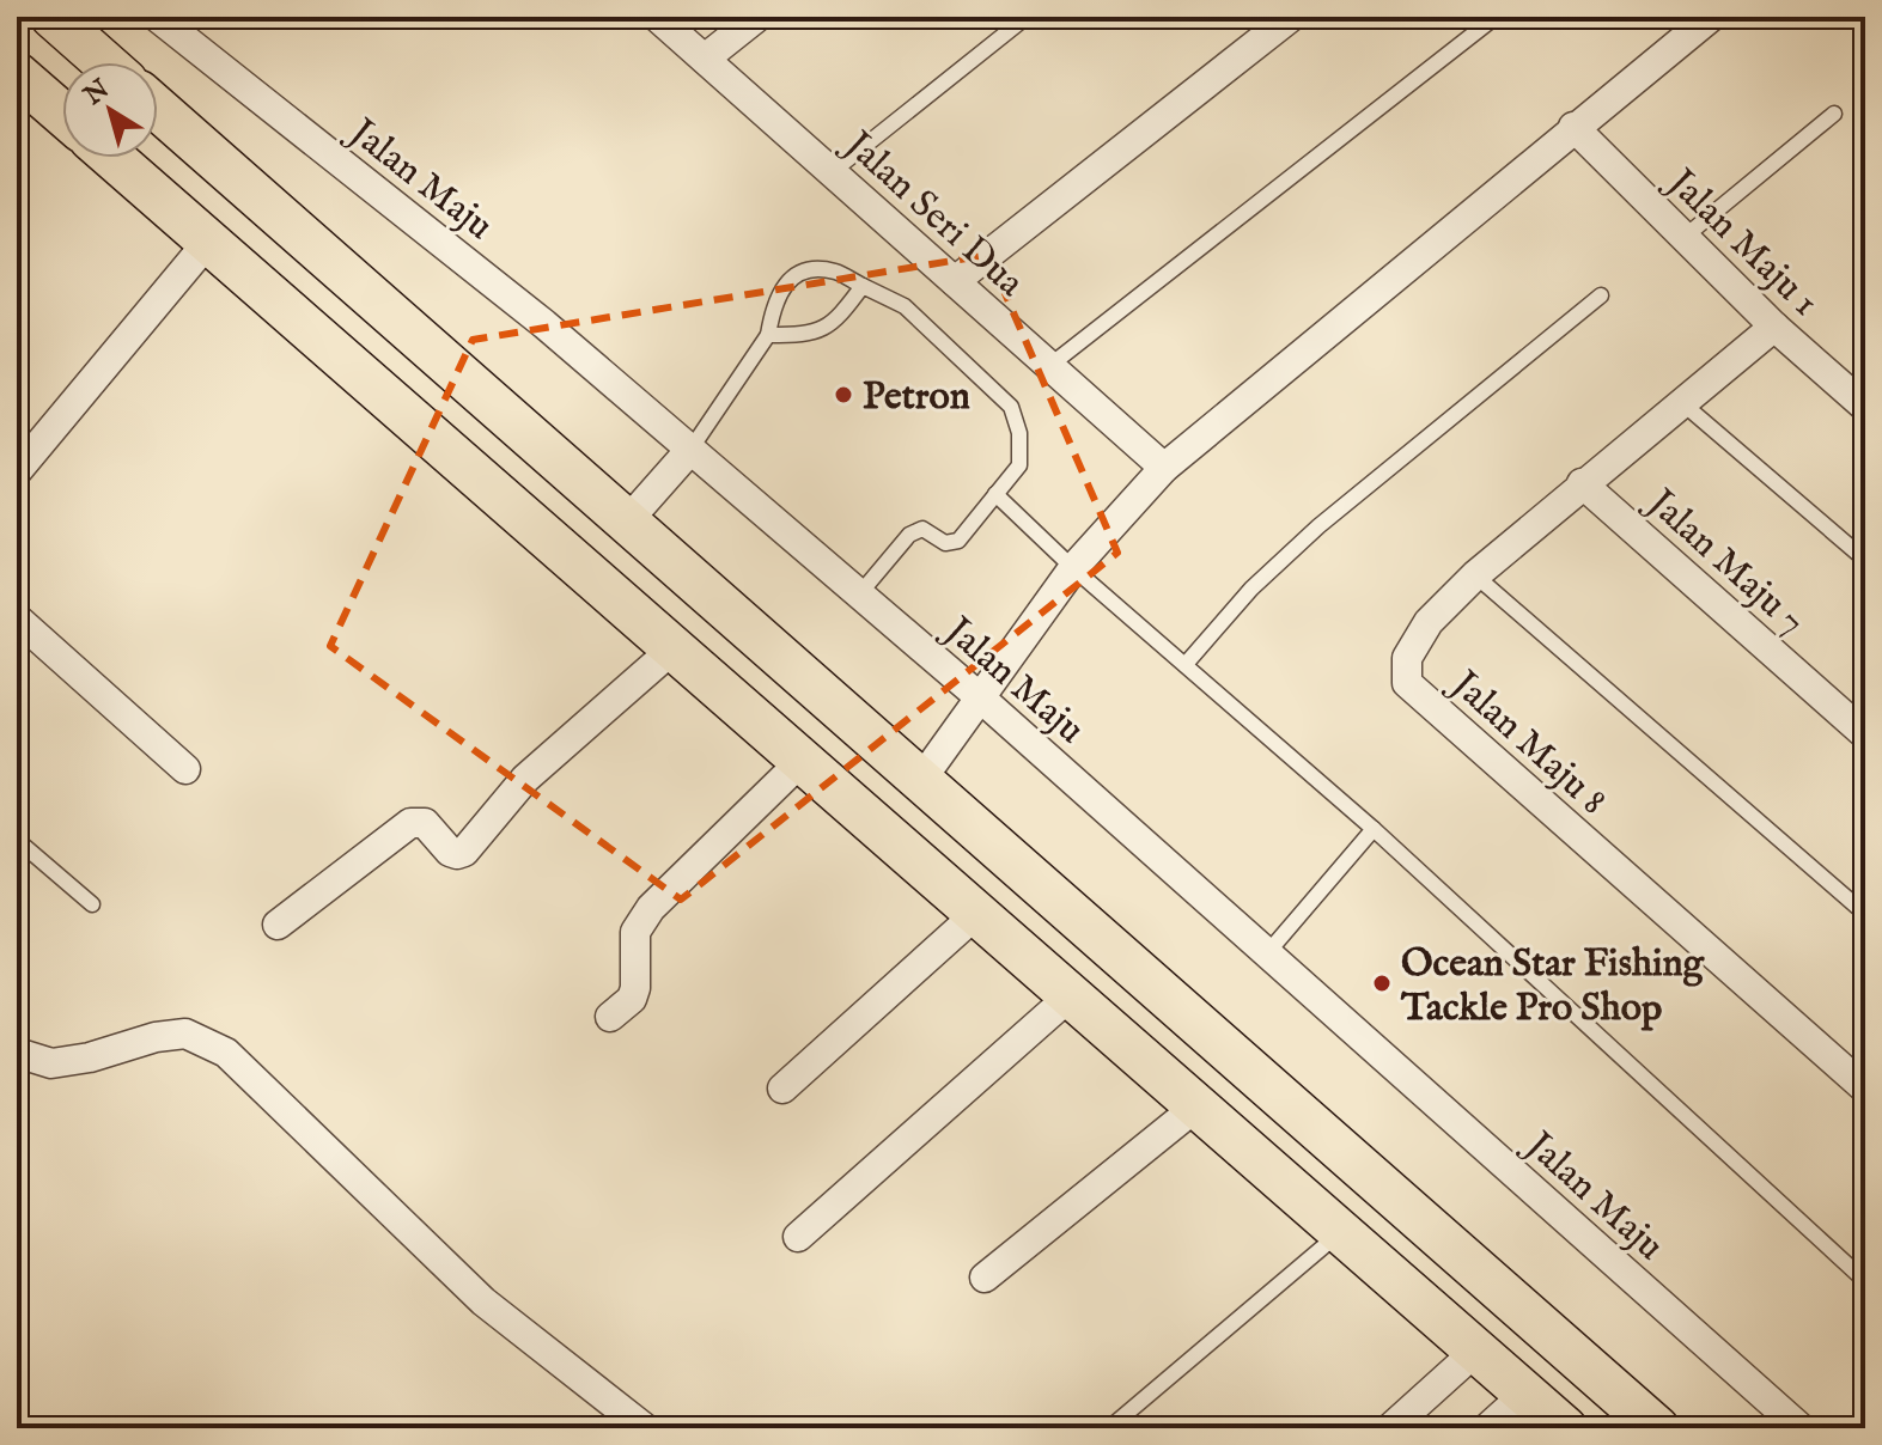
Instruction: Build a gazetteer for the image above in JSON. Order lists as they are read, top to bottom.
{
  "streets": {
    "street": [
      "Jalan Maju",
      "Jalan Seri Dua",
      "Jalan Maju 1",
      "Jalan Maju 7",
      "Jalan Maju 8"
    ]
  },
  "crossings": [
    ["Jalan Maju 1", "Jalan Maju 8"],
    ["Jalan Maju 7", "Jalan Maju 8"]
  ],
  "places": ["Petron", "Ocean Star Fishing Tackle Pro Shop"],
  "north": "top left"
}
